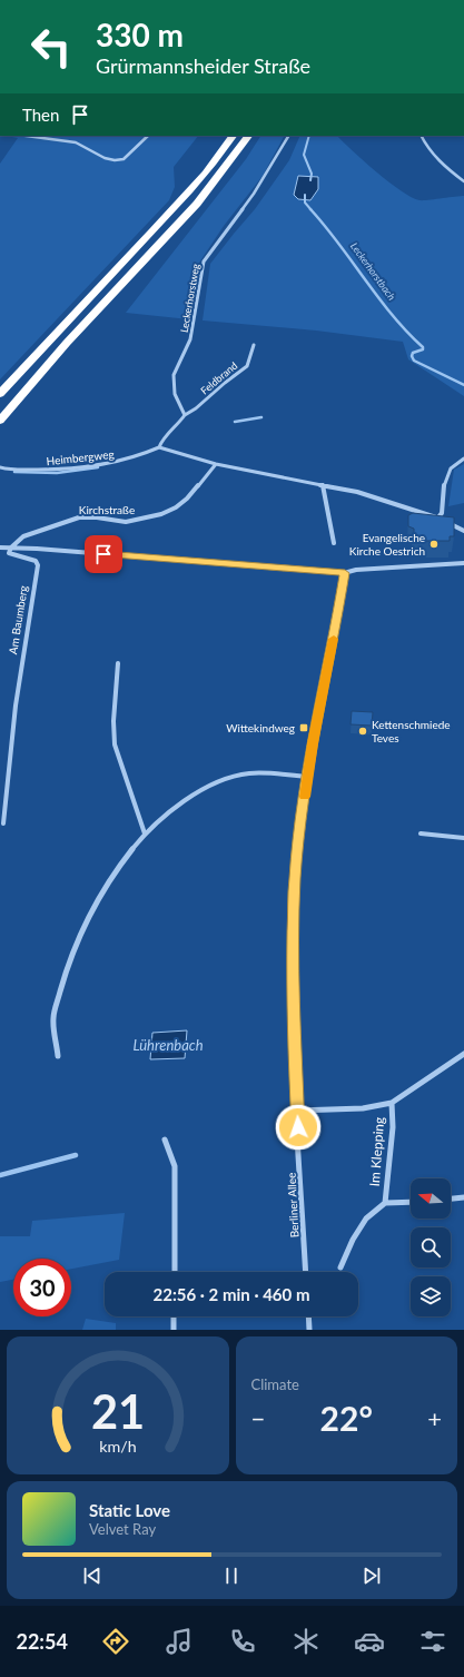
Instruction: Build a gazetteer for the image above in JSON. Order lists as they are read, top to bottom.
{
  "streets": {
    "street": [
      "Leckerhorstweg",
      "Feldbrand",
      "Heimbergweg",
      "Kirchstraße",
      "Am Baumberg",
      "Im Klepping",
      "Berliner Allee"
    ]
  },
  "crossings": [
    ["Leckerhorstweg", "Feldbrand"],
    ["Kirchstraße", "Am Baumberg"],
    ["Im Klepping", "Berliner Allee"]
  ],
  "water": ["Leckerhorstbach", "Lührenbach"],
  "places": {
    "other": ["Evangelische Kirche Oestrich", "Kettenschmiede Teves"],
    "transit": ["Wittekindweg"]
  },
  "north": "left",
  "page": {
    "turn": ["330 m", "Grürmannsheider Straße"],
    "then": "Then",
    "limit": "30",
    "trip": "22:56 · 2 min · 460 m",
    "tile": "Climate",
    "heat": ["−", "22°", "+"],
    "song": ["Static Love", "Velvet Ray"],
    "tabs": "22:54",
    "gauge": ["21", "km/h"]
  }
}
